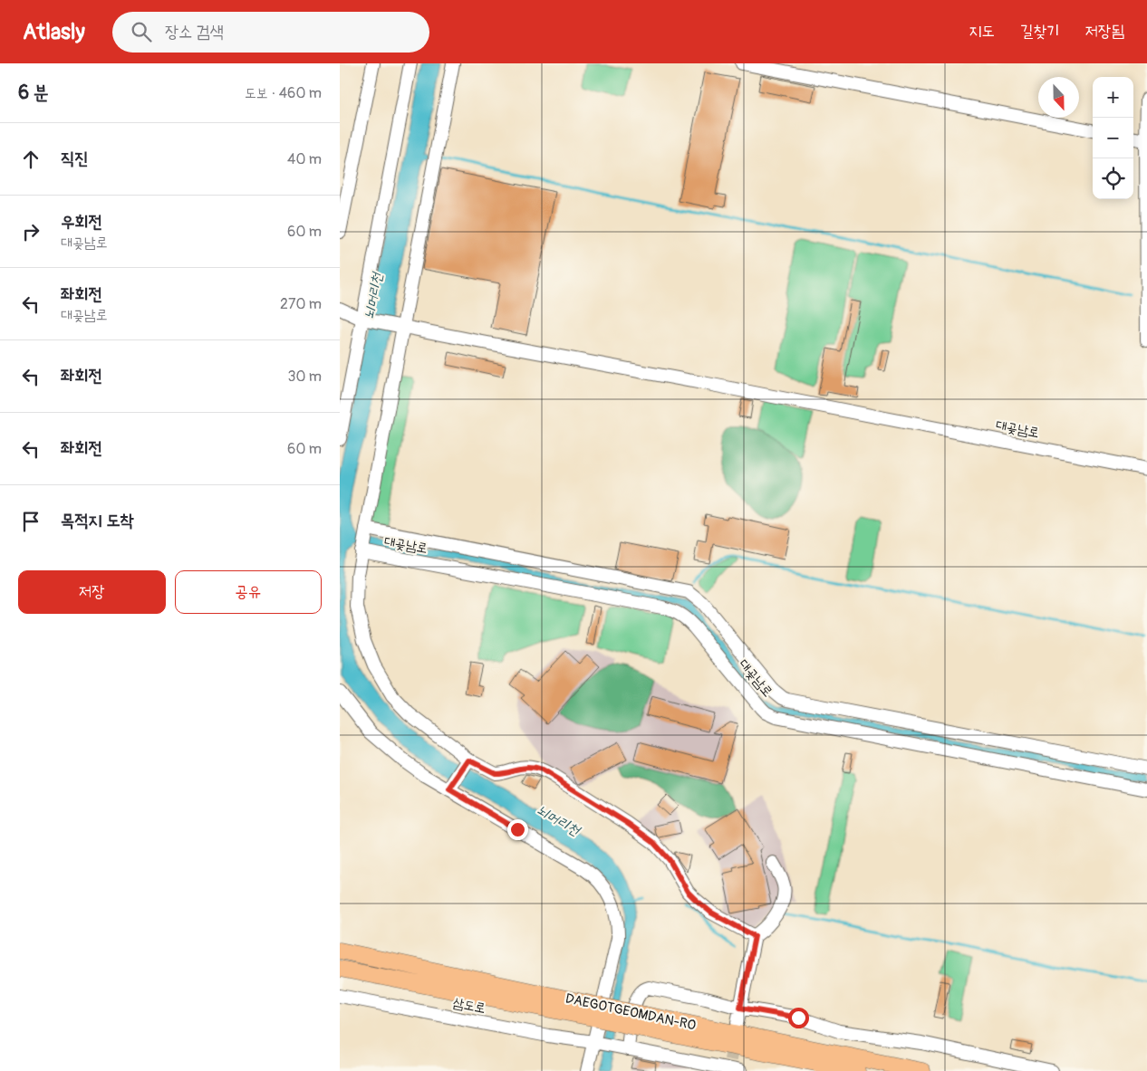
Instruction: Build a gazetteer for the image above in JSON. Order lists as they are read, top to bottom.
{
  "streets": {
    "main road": ["DAEGOTGEOMDAN-RO"],
    "street": ["대곶남로", "삼도로"]
  },
  "water": ["뇌머리천"],
  "north": "bottom",
  "page": {
    "header": "Atlasly",
    "search": "장소 검색",
    "nav": ["지도", "길찾기", "저장됨"],
    "heading": ["6 분", "도보 · 460 m"],
    "map_buttons": ["+", "−"],
    "list": [
      ["직진", "40 m"],
      ["우회전", "대곶남로", "60 m"],
      ["좌회전", "대곶남로", "270 m"],
      ["좌회전", "30 m"],
      ["좌회전", "60 m"],
      "목적지 도착"
    ],
    "buttons": ["저장", "공유"]
  }
}
